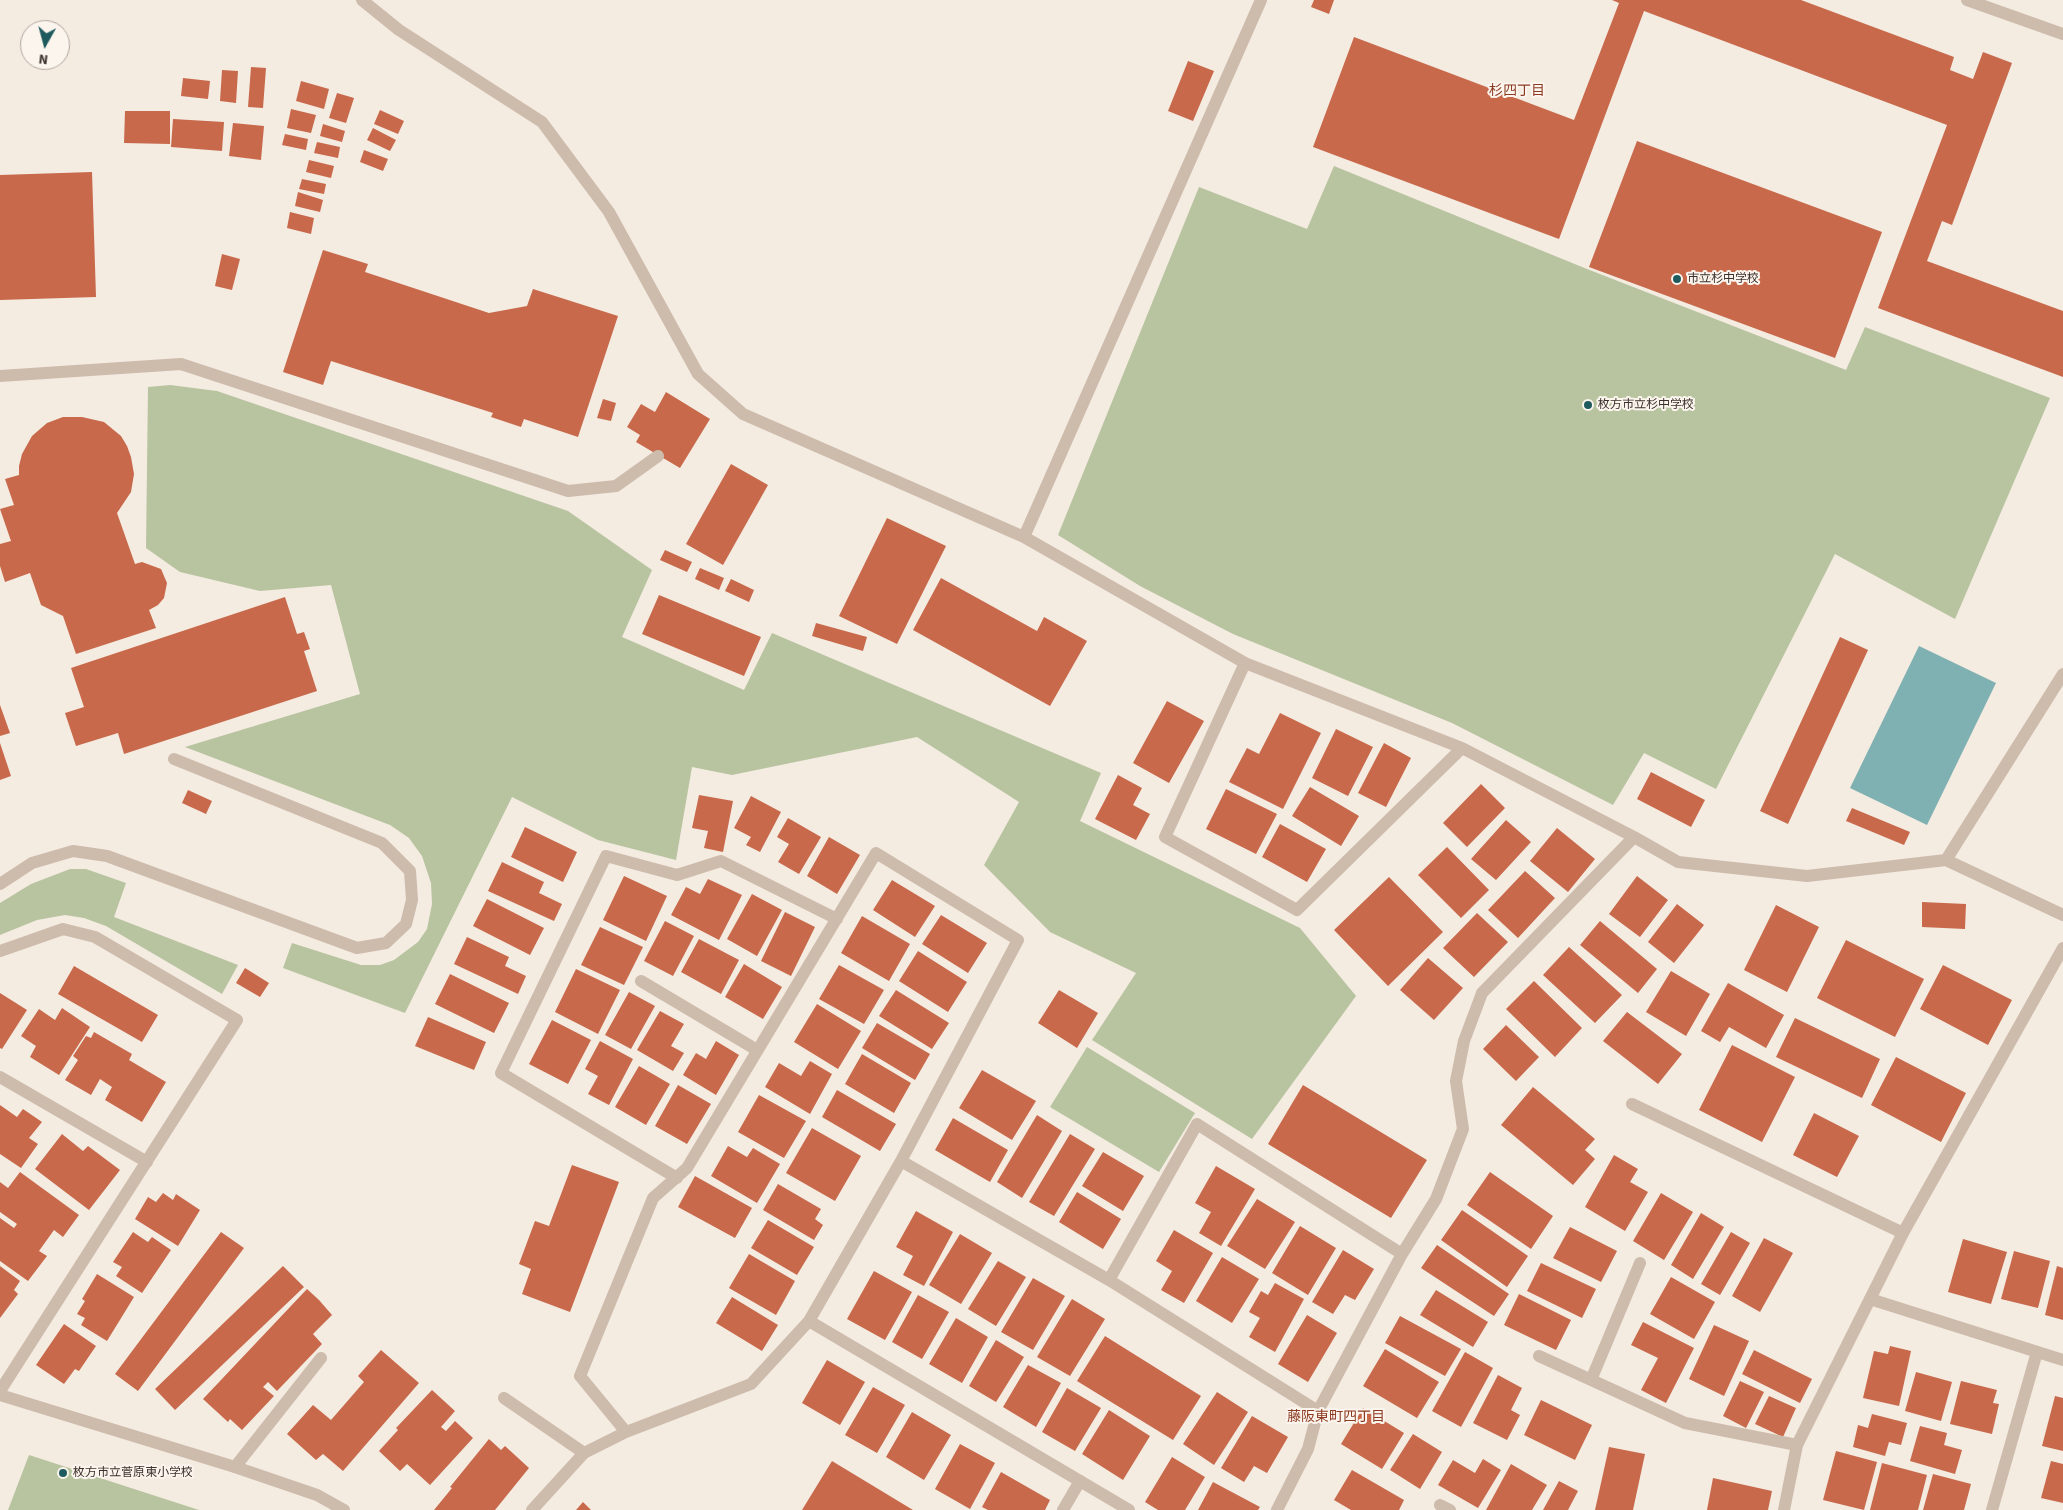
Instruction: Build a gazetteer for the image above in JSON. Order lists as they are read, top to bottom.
{
  "districts": ["杉四丁目", "藤阪東町四丁目"],
  "places": ["市立杉中学校", "枚方市立杉中学校", "枚方市立菅原東小学校"],
  "north": "bottom"
}
